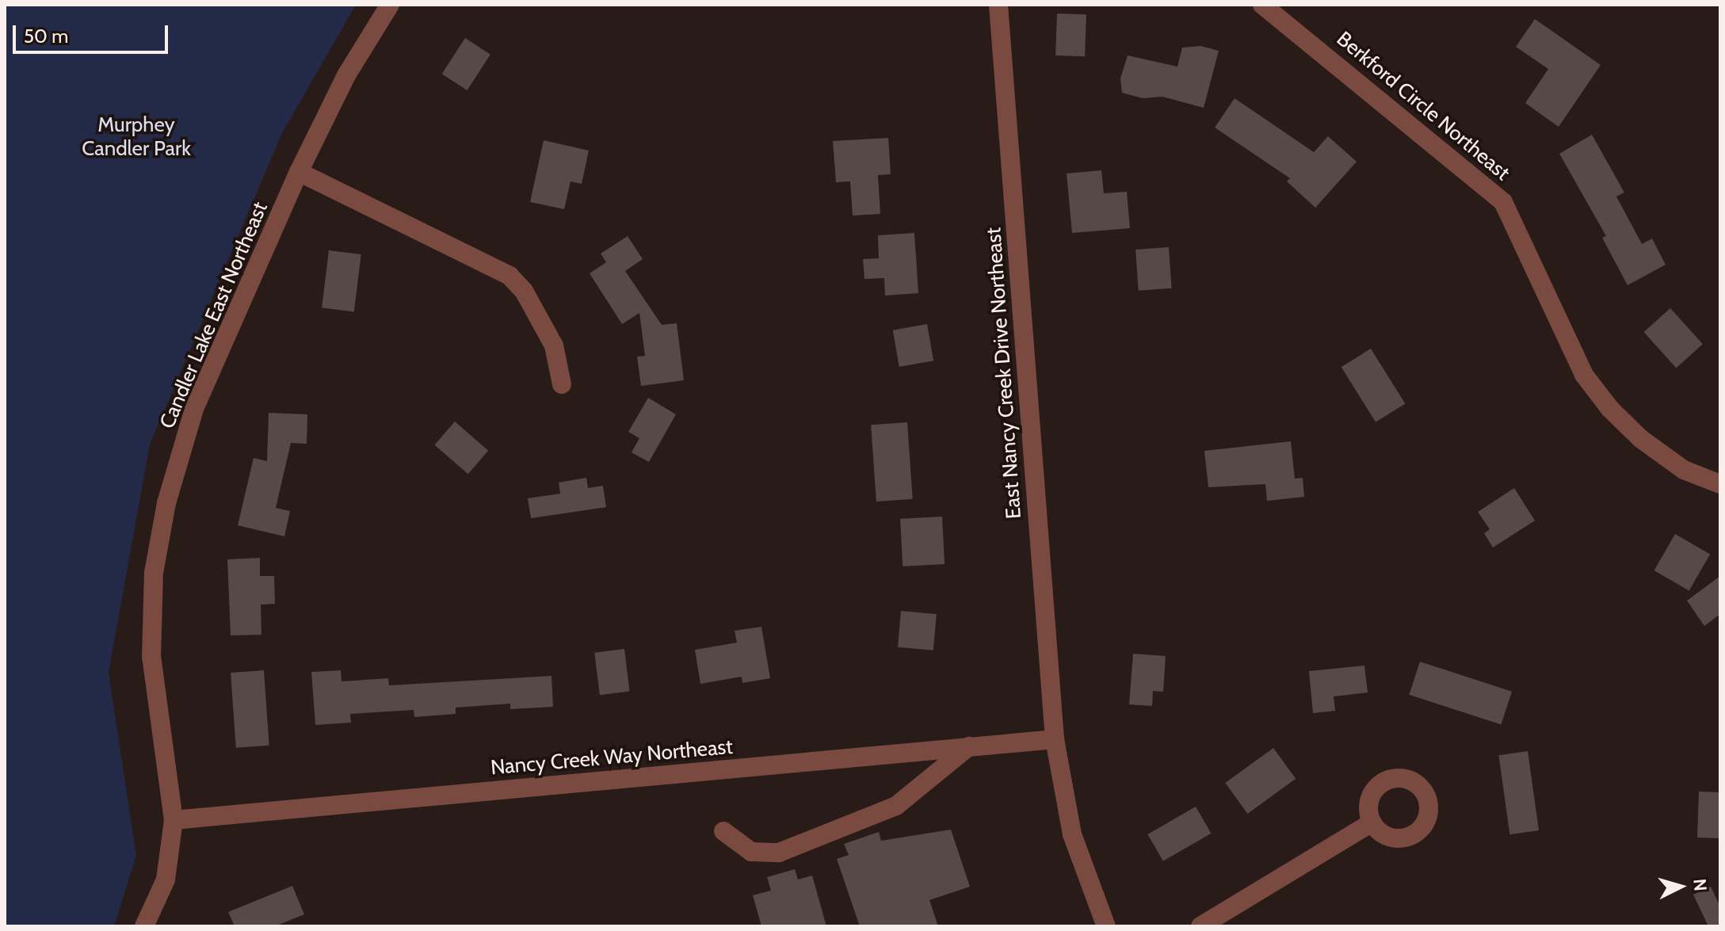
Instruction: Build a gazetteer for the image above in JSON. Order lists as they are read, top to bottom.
{
  "streets": {
    "street": [
      "Berkford Circle Northeast",
      "Candler Lake East Northeast",
      "East Nancy Creek Drive Northeast",
      "Nancy Creek Way Northeast"
    ]
  },
  "crossings": [
    ["Candler Lake East Northeast", "Nancy Creek Way Northeast"],
    ["East Nancy Creek Drive Northeast", "Nancy Creek Way Northeast"]
  ],
  "parks": ["Murphey Candler Park"],
  "scale_bar": "50 m",
  "north": "right"
}
